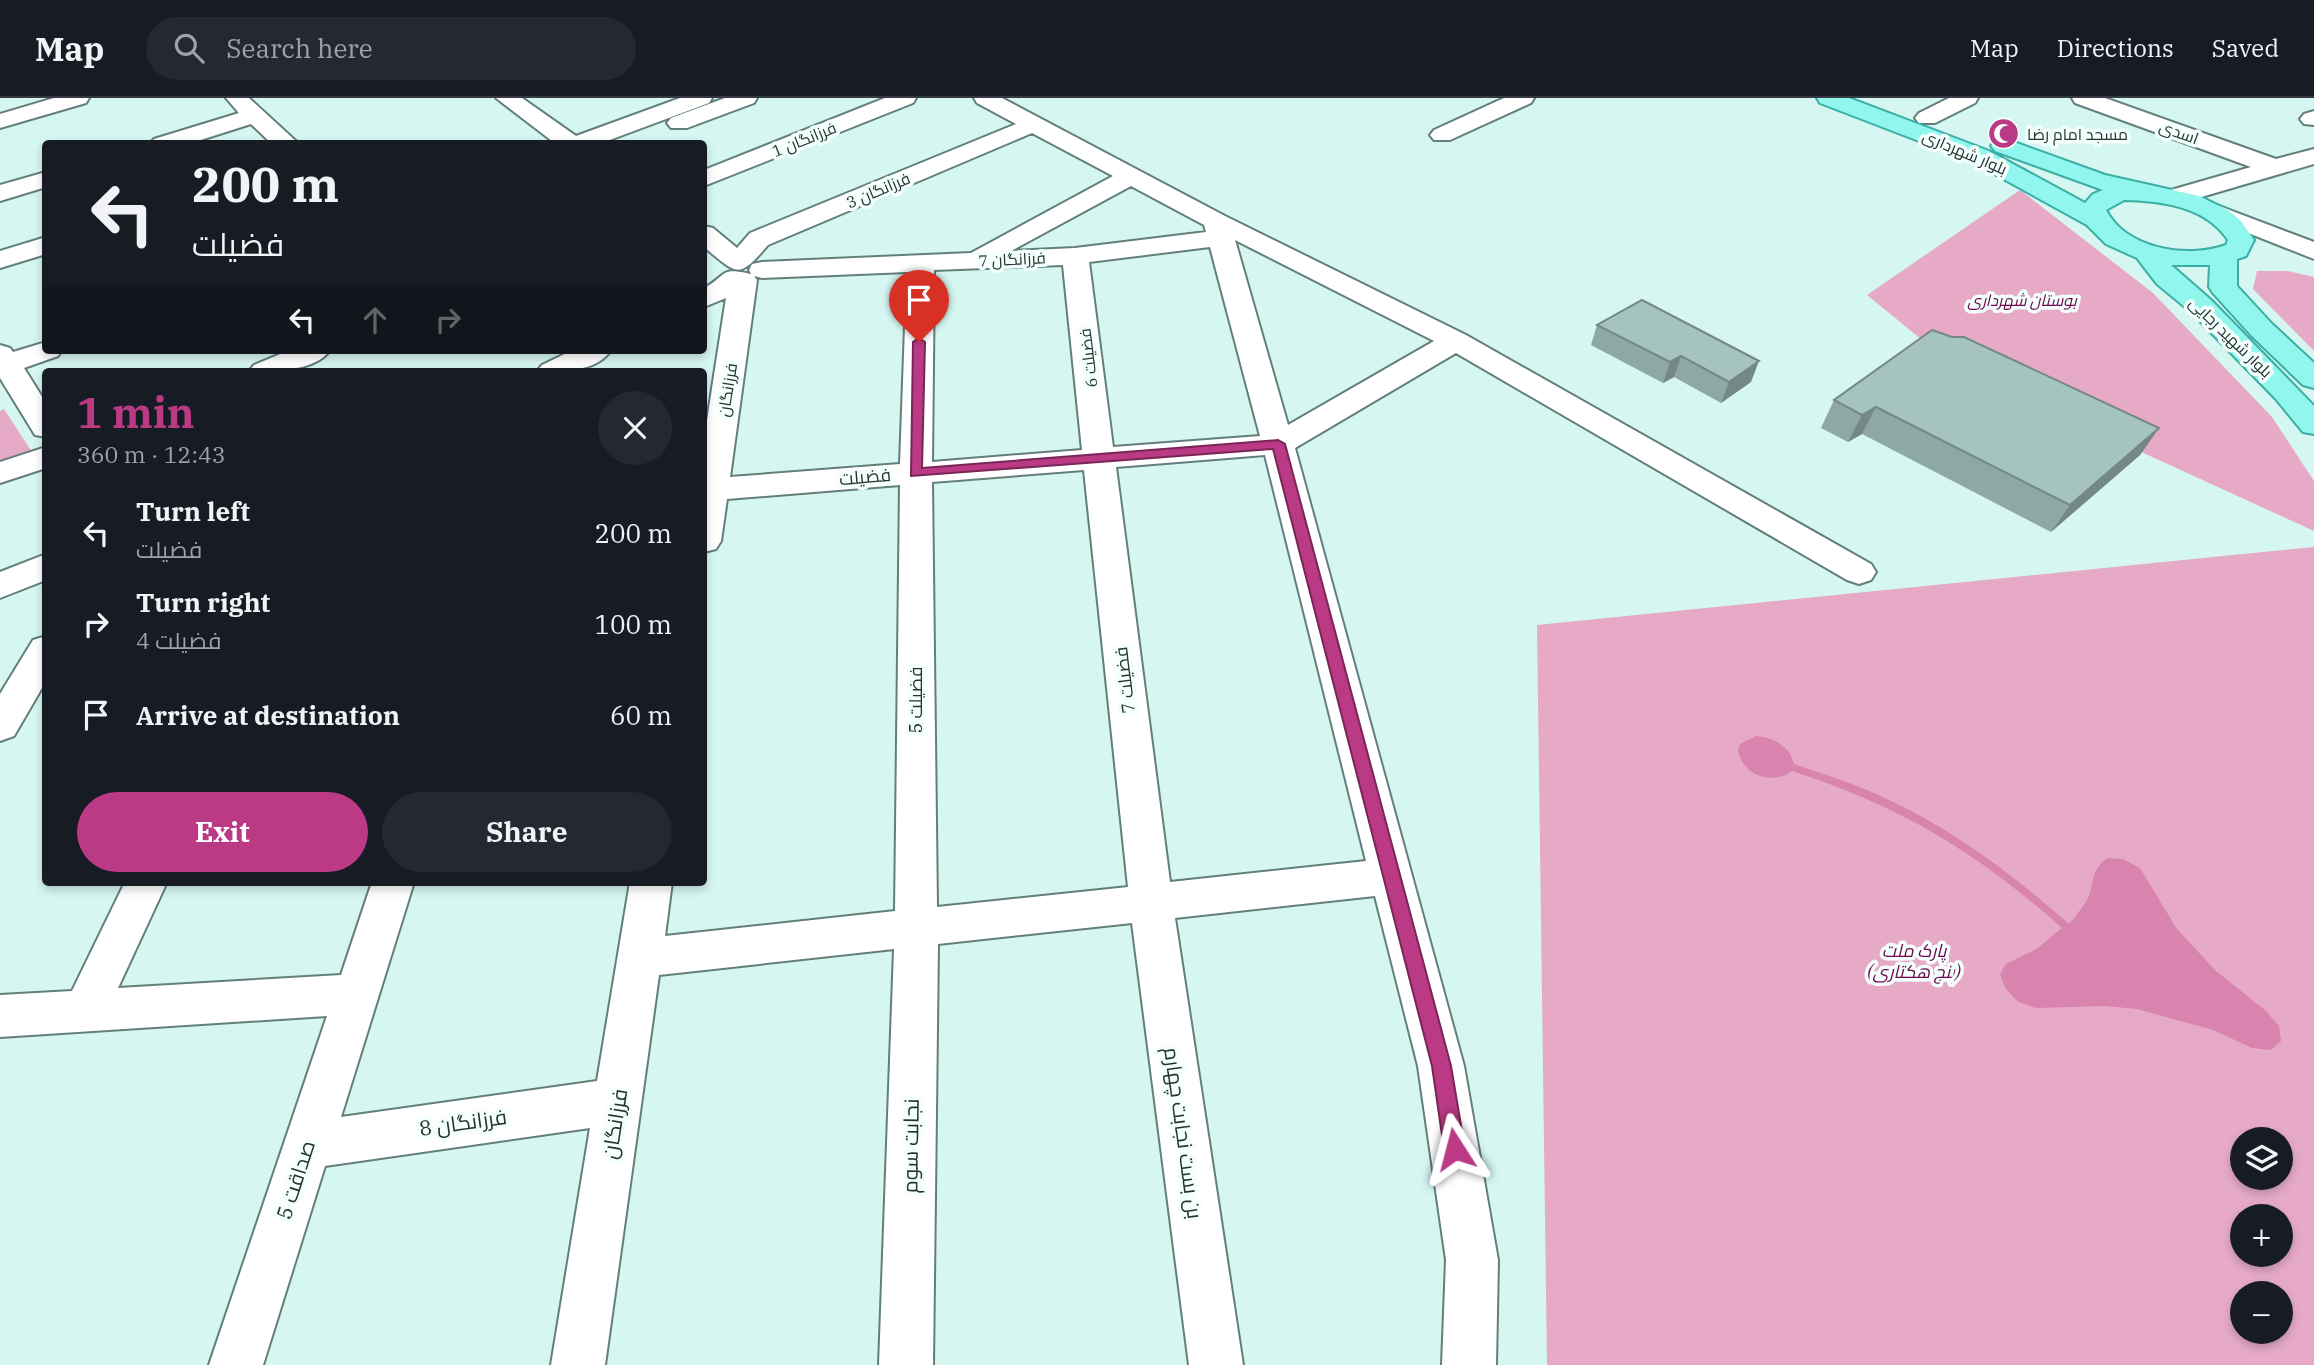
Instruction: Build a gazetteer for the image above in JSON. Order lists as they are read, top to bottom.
{
  "streets": {
    "main road": ["بلوار شهرداری", "بلوار شهید رجایی"],
    "street": [
      "اسدی",
      "فرزانگان 1",
      "فرزانگان 3",
      "فرزانگان 7",
      "فضیلت 6",
      "فرزانگان",
      "فضیلت",
      "فضیلت 7",
      "فضیلت 5",
      "فرزانگان 8",
      "بن بست نجابت چهارم",
      "نجابت سوم",
      "صداقت 5"
    ]
  },
  "crossings": [
    ["بلوار شهرداری", "بلوار شهید رجایی"],
    ["فرزانگان 3", "فرزانگان 7"],
    ["فرزانگان 3", "فرزانگان"],
    ["فرزانگان 7", "فضیلت 6"],
    ["فرزانگان 7", "فرزانگان"],
    ["فرزانگان 7", "فضیلت 5"],
    ["فضیلت 6", "فضیلت"],
    ["فضیلت 6", "فضیلت 7"],
    ["فرزانگان", "فضیلت"],
    ["فرزانگان", "فرزانگان 8"],
    ["فضیلت", "فضیلت 7"],
    ["فضیلت", "فضیلت 5"],
    ["فضیلت 7", "بن بست نجابت چهارم"],
    ["فضیلت 5", "نجابت سوم"],
    ["فرزانگان 8", "صداقت 5"]
  ],
  "parks": ["بوستان شهرداری", "پارک ملت (پنج هکتاری)"],
  "places": {
    "mosque": ["مسجد امام رضا"]
  },
  "page": {
    "header": "Map",
    "search": "Search here",
    "nav": ["Map", "Directions", "Saved"],
    "turn": ["200 m", "فضیلت"],
    "heading": ["1 min", "360 m · 12:43"],
    "list": [
      {
        "name": "Turn left",
        "note": "فضیلت",
        "value": "200 m"
      },
      {
        "name": "Turn right",
        "note": "فضیلت 4",
        "value": "100 m"
      },
      {
        "name": "Arrive at destination",
        "value": "60 m"
      }
    ],
    "buttons": ["Exit", "Share"],
    "map_buttons": ["+", "−"]
  }
}
